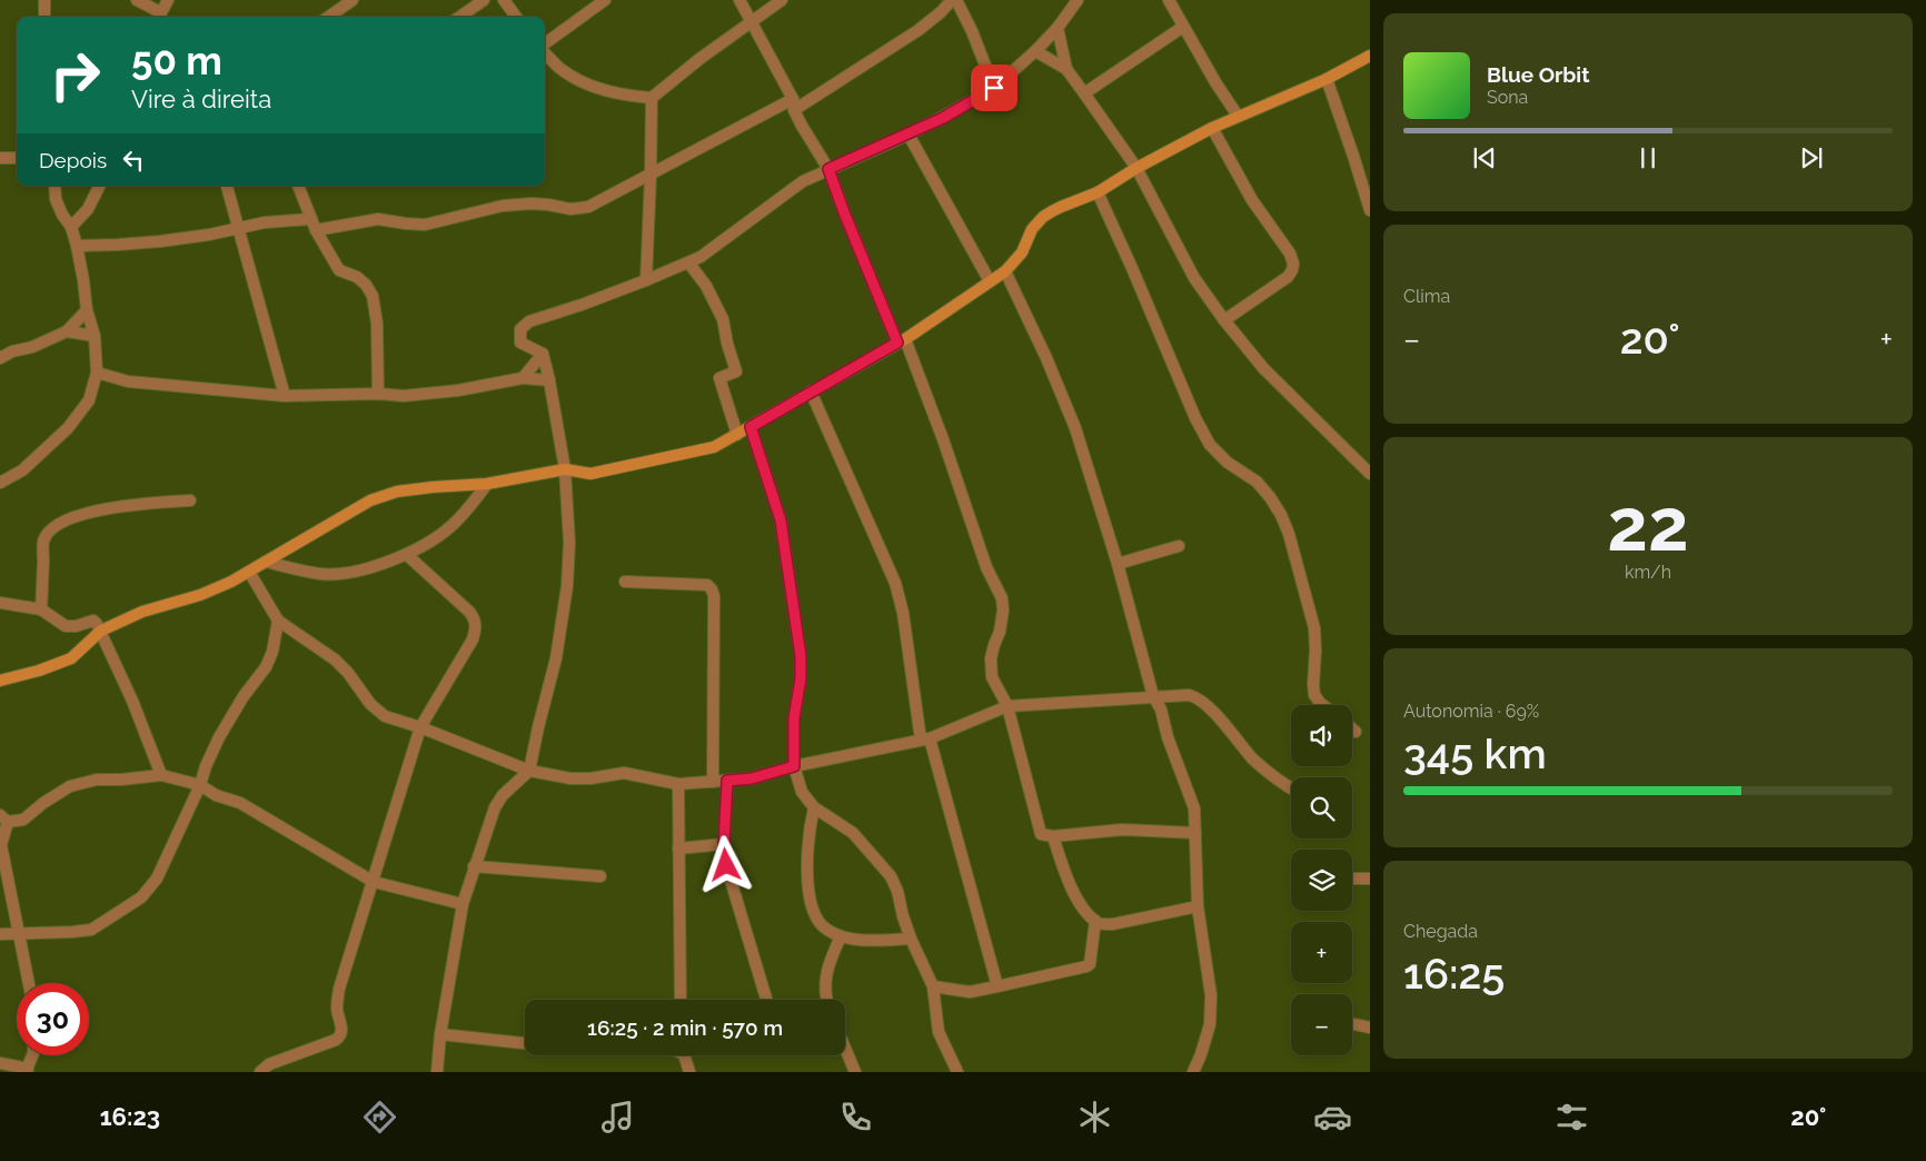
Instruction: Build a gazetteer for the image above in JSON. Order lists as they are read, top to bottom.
{
  "page": {
    "turn": ["50 m", "Vire à direita"],
    "song": ["Blue Orbit", "Sona"],
    "then": "Depois",
    "tile": [
      "Clima",
      ["22", "km/h"],
      ["Autonomia · 69%", "345 km"],
      ["Chegada", "16:25"]
    ],
    "heat": ["−", "20°", "+"],
    "map_buttons": ["+", "−"],
    "limit": "30",
    "trip": "16:25 · 2 min · 570 m",
    "tabs": ["16:23", "20°"]
  }
}
